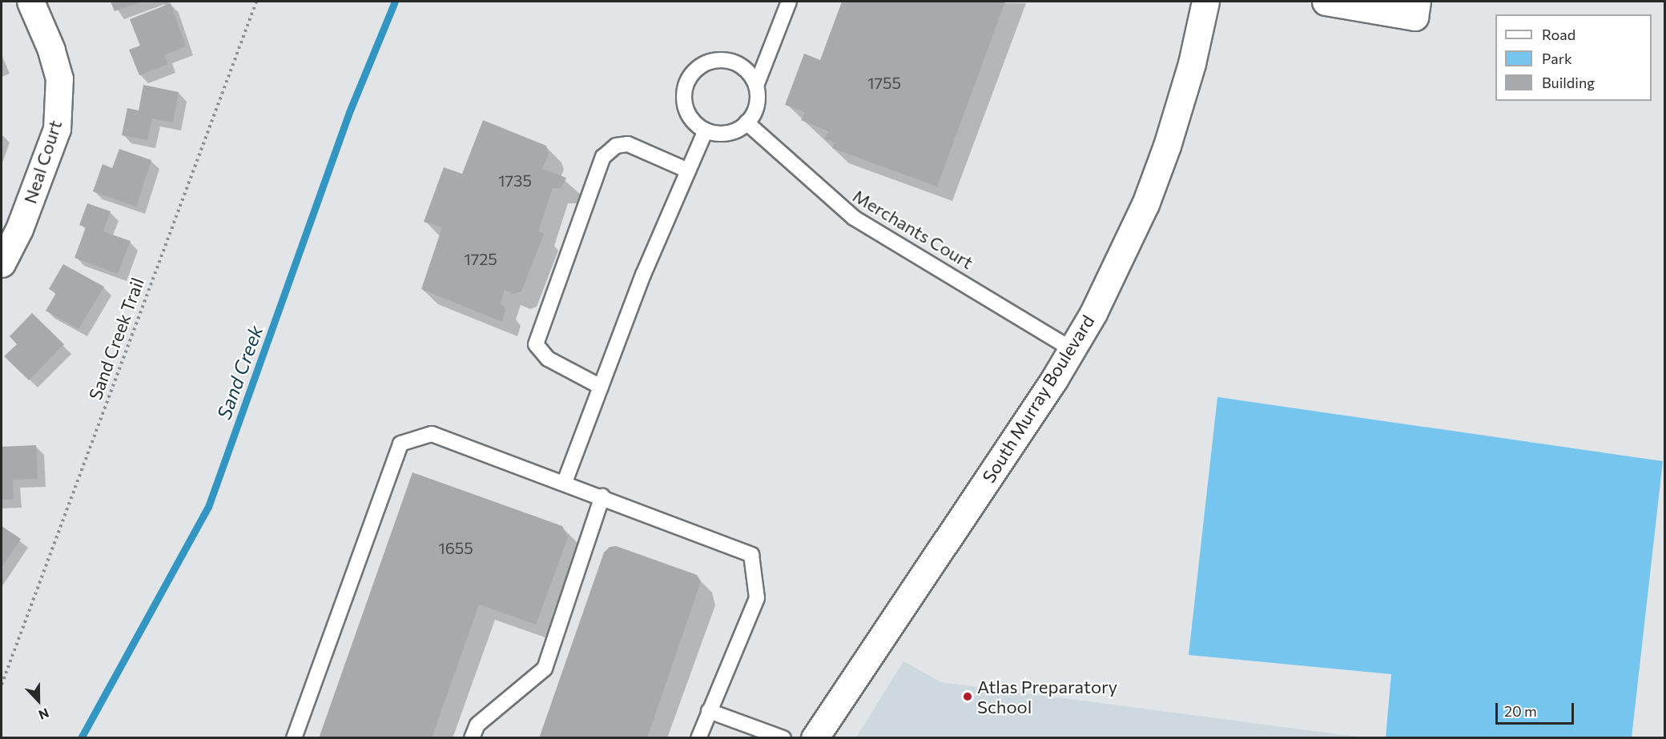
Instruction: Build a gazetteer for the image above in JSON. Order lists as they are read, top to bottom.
{
  "streets": {
    "main road": ["Neal Court", "South Murray Boulevard"],
    "lane": ["Merchants Court"],
    "path": ["Sand Creek Trail"]
  },
  "crossings": [
    ["Merchants Court", "South Murray Boulevard"]
  ],
  "water": ["Sand Creek"],
  "places": ["Atlas Preparatory School"],
  "house_numbers": [
    "1755",
    "1735",
    "1725",
    "1655"
  ],
  "legend": ["Road", "Park", "Building"],
  "scale_bar": "20 m",
  "north": "bottom"
}
